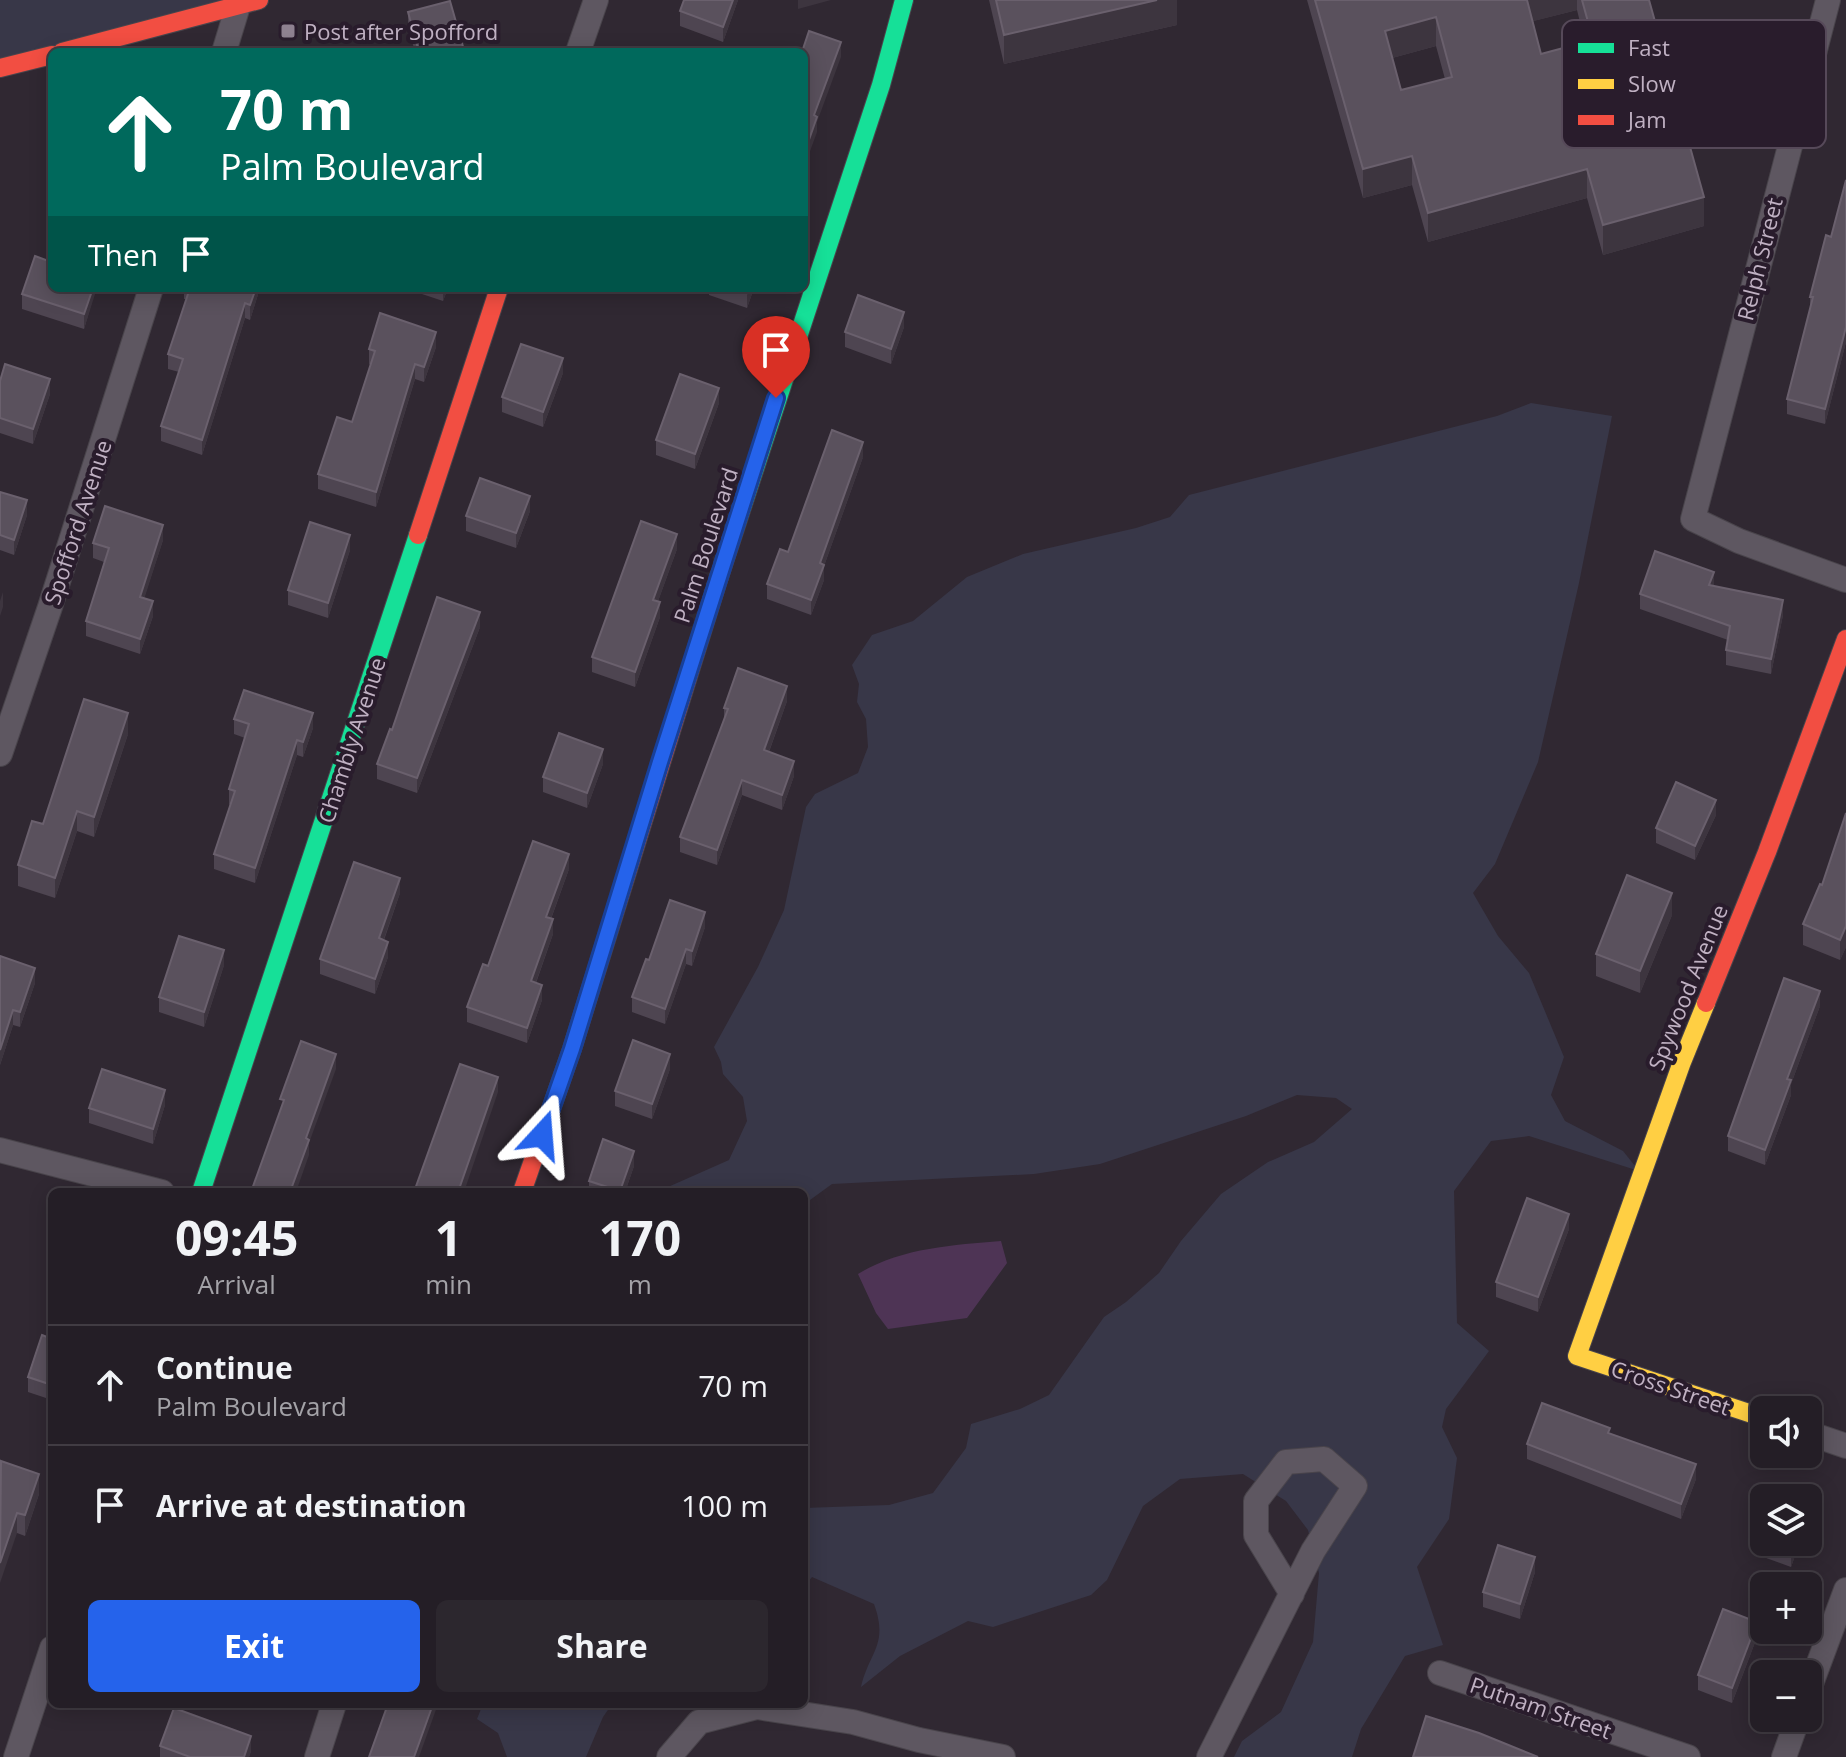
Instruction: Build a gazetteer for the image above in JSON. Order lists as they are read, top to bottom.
{
  "streets": {
    "street": [
      "Relph Street",
      "Spofford Avenue",
      "Palm Boulevard",
      "Chambly Avenue",
      "Spywood Avenue",
      "Cross Street",
      "Putnam Street"
    ]
  },
  "crossings": [
    ["Spywood Avenue", "Cross Street"]
  ],
  "places": {
    "transit": ["Post after Spofford"]
  },
  "legend": ["Fast", "Slow", "Jam"],
  "page": {
    "turn": ["70 m", "Palm Boulevard"],
    "then": "Then",
    "eta": [
      "09:45",
      "Arrival",
      "1",
      "min",
      "170",
      "m"
    ],
    "list": [
      {
        "name": "Continue",
        "note": "Palm Boulevard",
        "value": "70 m"
      },
      {
        "name": "Arrive at destination",
        "value": "100 m"
      }
    ],
    "map_buttons": ["+", "−"],
    "buttons": ["Exit", "Share"]
  }
}
